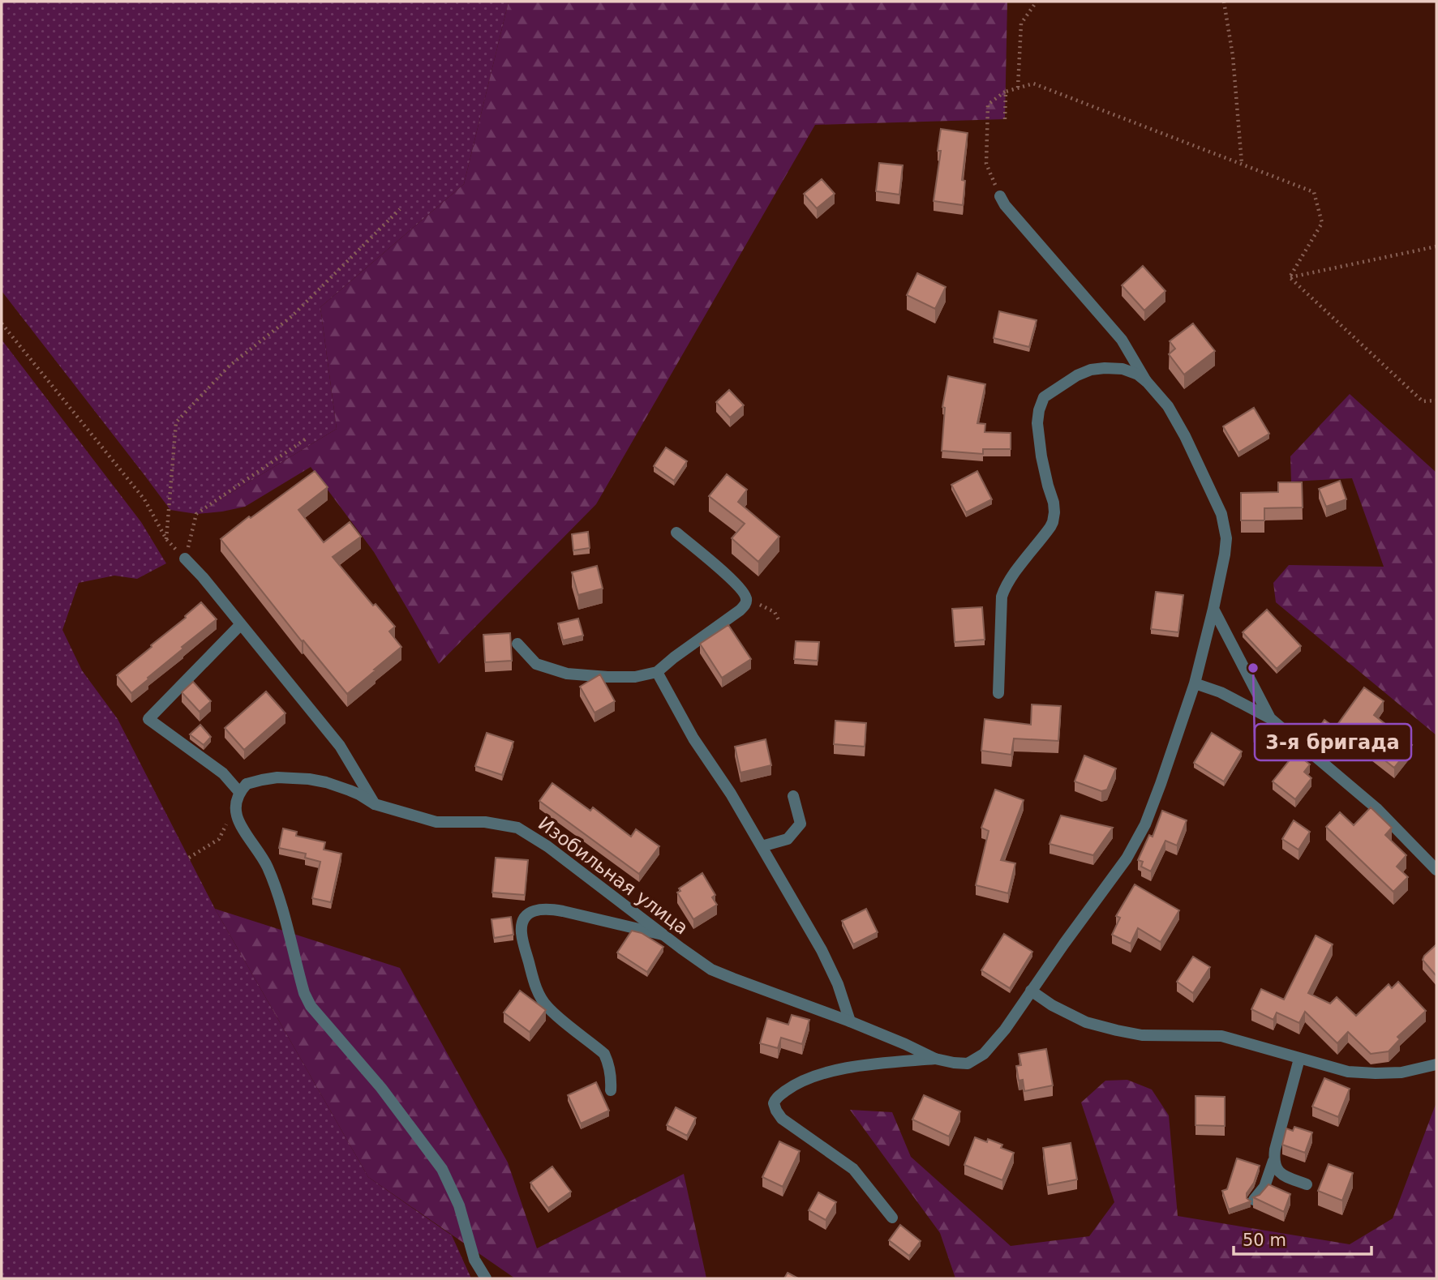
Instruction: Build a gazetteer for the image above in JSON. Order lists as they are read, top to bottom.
{
  "streets": {
    "street": ["Изобильная улица"]
  },
  "places": ["3-я бригада"],
  "scale_bar": "50 m"
}
